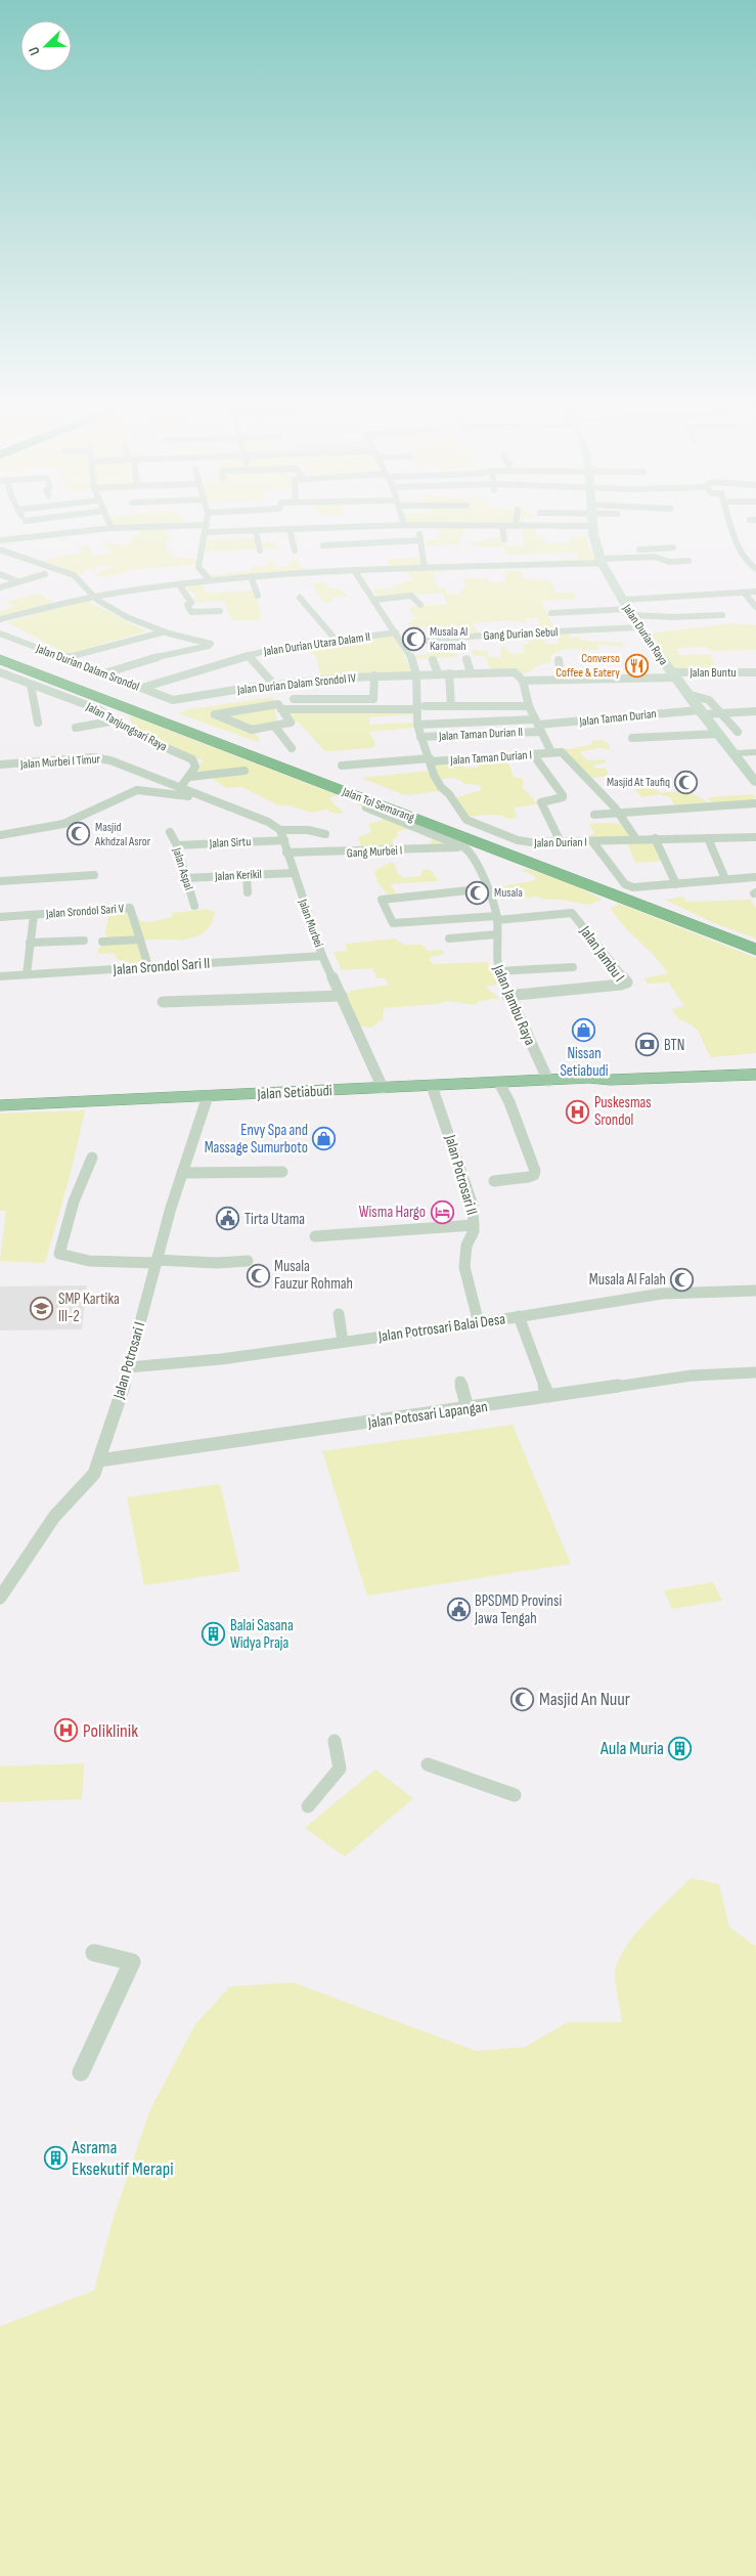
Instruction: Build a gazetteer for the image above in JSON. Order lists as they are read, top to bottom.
{
  "streets": {
    "highway": ["Jalan Tol Semarang", "Jalan Setiabudi"],
    "main road": ["Jalan Durian Raya"],
    "street": [
      "Gang Durian Sebul",
      "Jalan Durian Utara Dalam II",
      "Jalan Durian Dalam Srondol",
      "Jalan Buntu",
      "Jalan Durian Dalam Srondol IV",
      "Jalan Taman Durian",
      "Jalan Tanjungsari Raya",
      "Jalan Taman Durian II",
      "Jalan Taman Durian I",
      "Jalan Murbei I Timur",
      "Jalan Sirtu",
      "Jalan Durian I",
      "Gang Murbei I",
      "Jalan Aspal",
      "Jalan Kerikil",
      "Jalan Srondol Sari V",
      "Jalan Murbei",
      "Jalan Jambu I",
      "Jalan Srondol Sari II",
      "Jalan Jambu Raya",
      "Jalan Potrosari II",
      "Jalan Potrosari Balai Desa",
      "Jalan Potrosari I",
      "Jalan Potosari Lapangan"
    ]
  },
  "crossings": [
    ["Gang Durian Sebul", "Jalan Durian Raya"],
    ["Jalan Durian Raya", "Jalan Buntu"],
    ["Jalan Durian Raya", "Jalan Taman Durian"],
    ["Jalan Durian Utara Dalam II", "Jalan Durian Dalam Srondol IV"],
    ["Jalan Durian Dalam Srondol", "Jalan Durian Dalam Srondol IV"],
    ["Jalan Taman Durian", "Jalan Taman Durian II"],
    ["Jalan Taman Durian I", "Jalan Durian I"],
    ["Jalan Sirtu", "Jalan Aspal"],
    ["Jalan Sirtu", "Jalan Murbei"],
    ["Gang Murbei I", "Jalan Murbei"],
    ["Gang Murbei I", "Jalan Jambu Raya"],
    ["Jalan Aspal", "Jalan Kerikil"],
    ["Jalan Kerikil", "Jalan Murbei"],
    ["Jalan Murbei", "Jalan Srondol Sari II"],
    ["Jalan Murbei", "Jalan Setiabudi"],
    ["Jalan Jambu I", "Jalan Jambu Raya"],
    ["Jalan Jambu Raya", "Jalan Setiabudi"],
    ["Jalan Setiabudi", "Jalan Potrosari II"],
    ["Jalan Setiabudi", "Jalan Potrosari I"],
    ["Jalan Potrosari II", "Jalan Potrosari Balai Desa"],
    ["Jalan Potrosari Balai Desa", "Jalan Potrosari I"],
    ["Jalan Potrosari I", "Jalan Potosari Lapangan"]
  ],
  "places": {
    "mosque": [
      "Musala Al Karomah",
      "Masjid At Taufiq",
      "Masjid Akhdzal Asror",
      "Musala",
      "Musala Fauzur Rohmah",
      "Musala Al Falah",
      "Masjid An Nuur"
    ],
    "restaurant": ["Converso Coffee & Eatery"],
    "shop": ["Nissan Setiabudi", "Envy Spa and Massage Sumurboto"],
    "bank": ["BTN"],
    "hospital": ["Puskesmas Srondol", "Poliklinik"],
    "hotel": ["Wisma Hargo"],
    "public building": ["Tirta Utama", "BPSDMD Provinsi Jawa Tengah"],
    "school or university": ["SMP Kartika III-2"],
    "building": ["Balai Sasana Widya Praja", "Aula Muria", "Asrama Eksekutif Merapi"]
  },
  "north": "bottom left"
}
